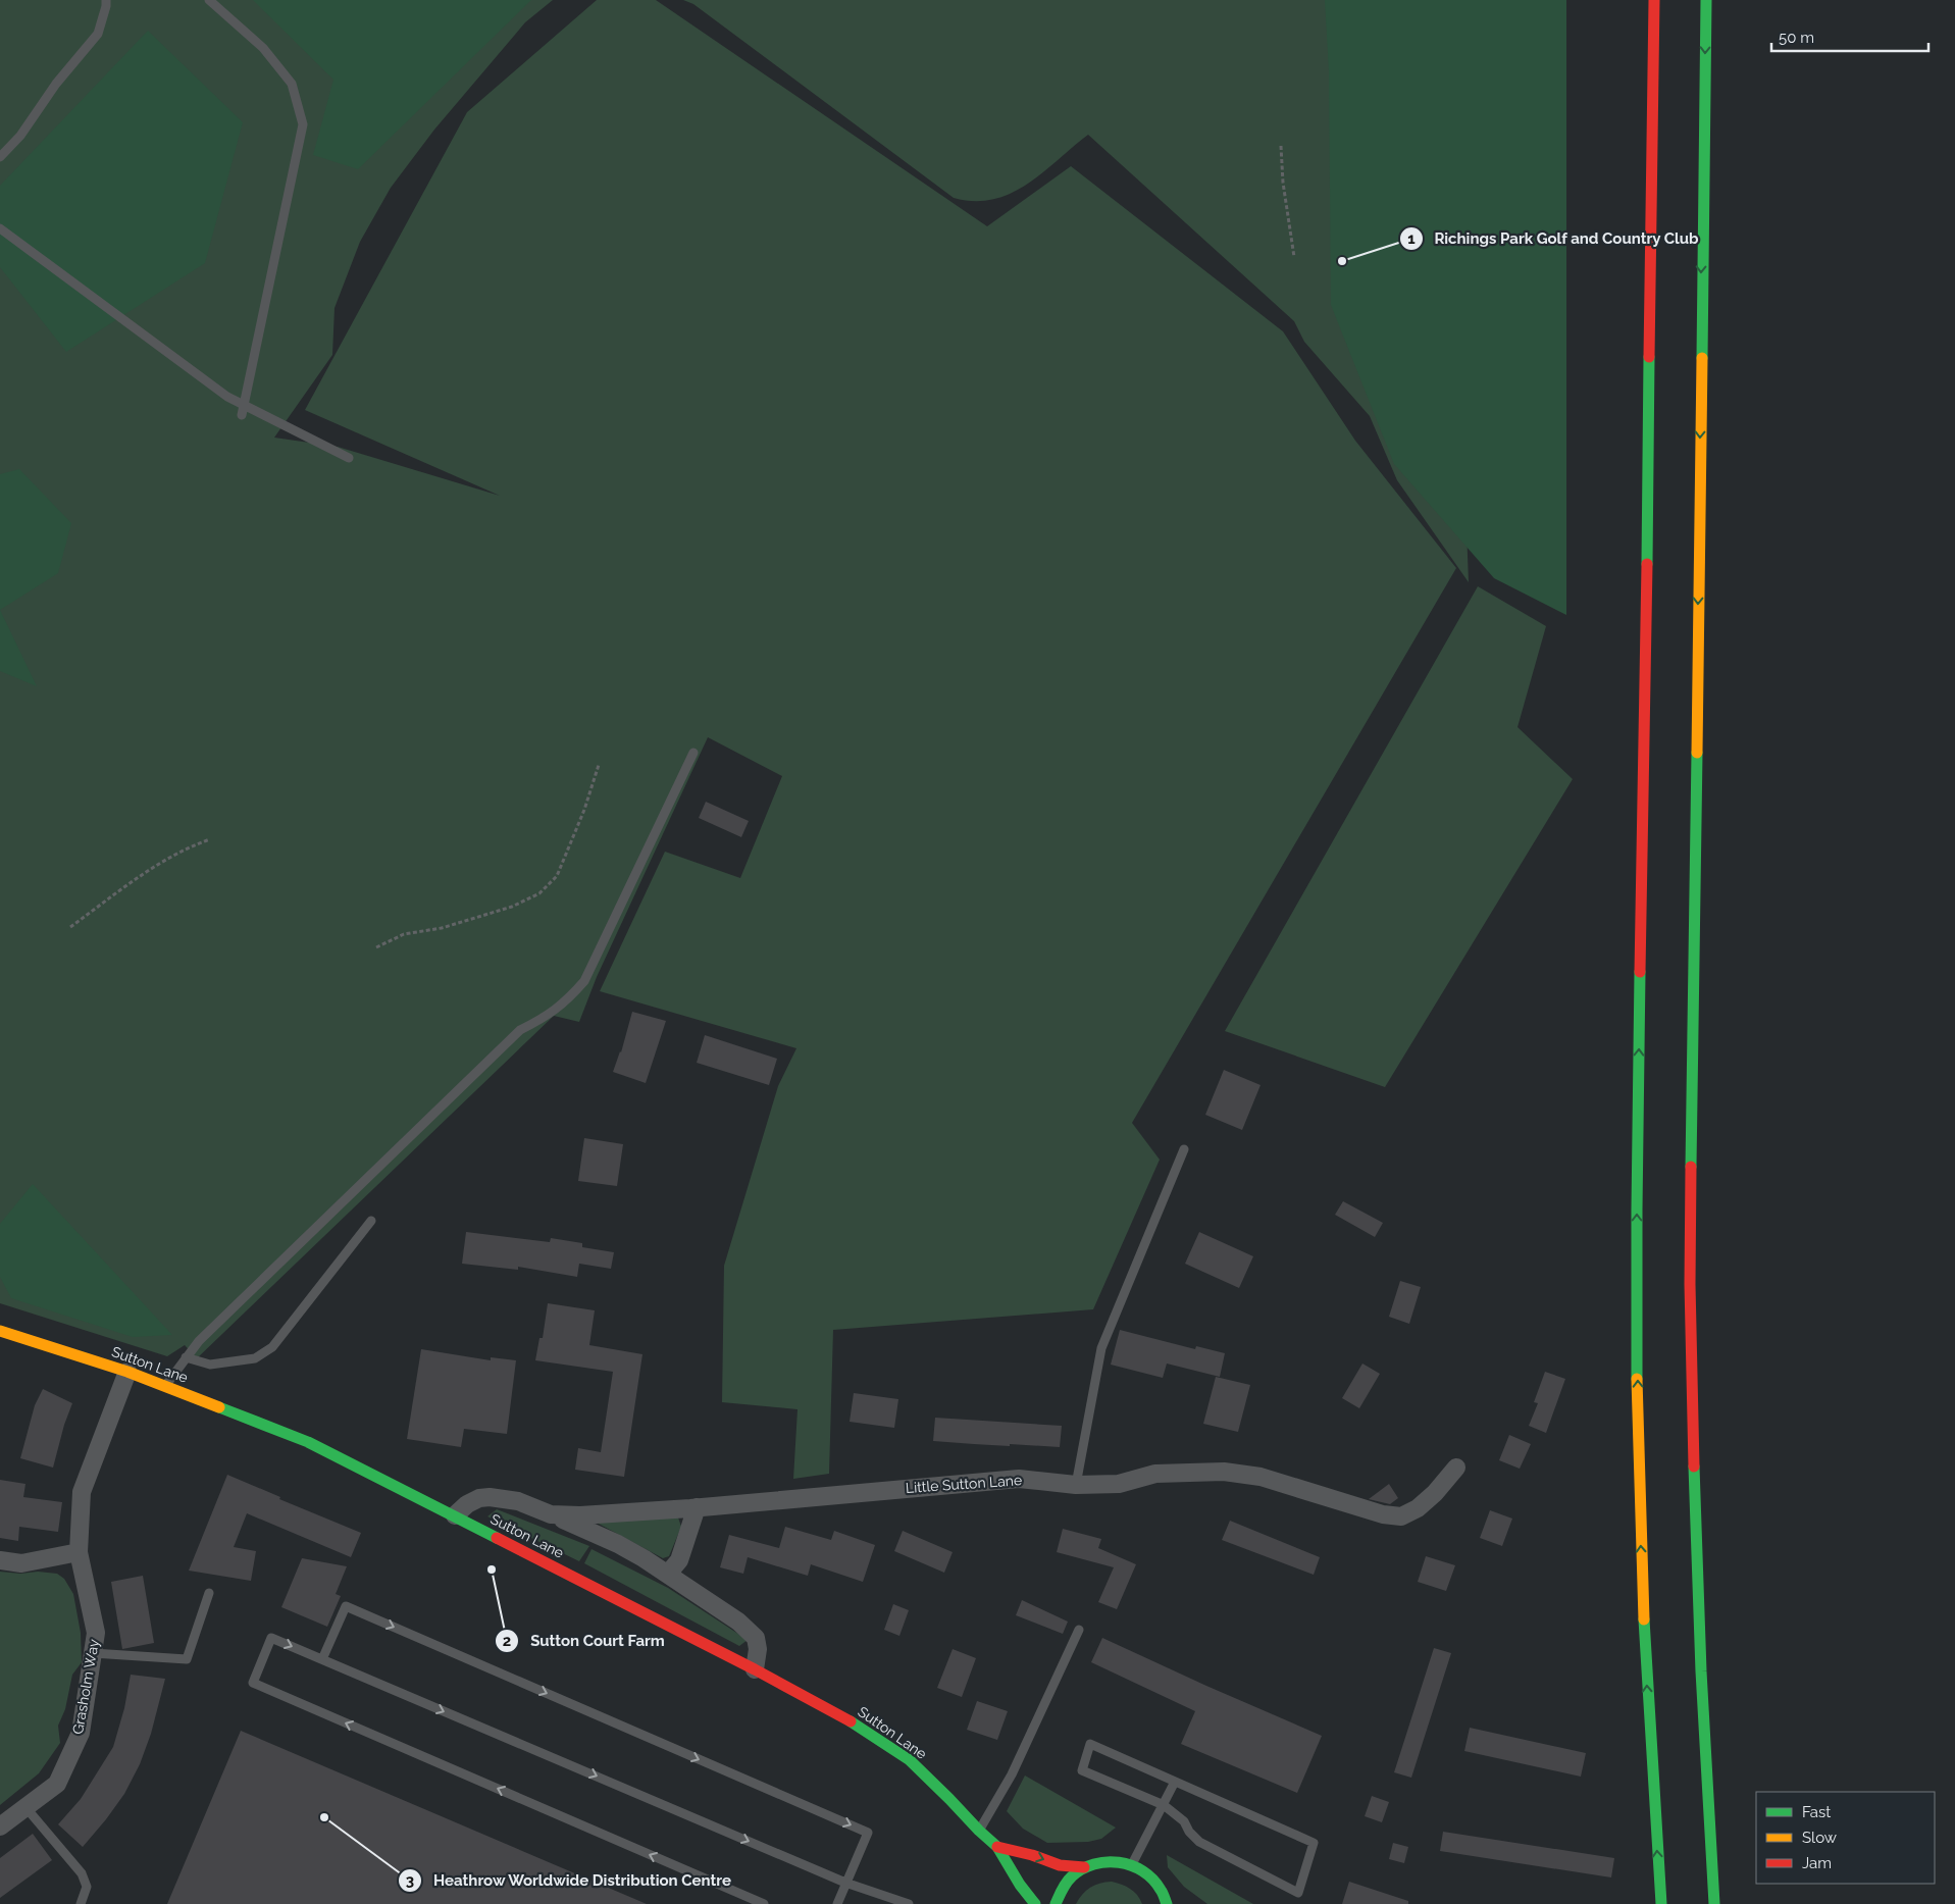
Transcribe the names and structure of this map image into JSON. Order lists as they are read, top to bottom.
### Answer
{
  "streets": {
    "main road": ["Sutton Lane"],
    "street": ["Little Sutton Lane", "Grasholm Way"]
  },
  "crossings": [
    ["Sutton Lane", "Little Sutton Lane"],
    ["Sutton Lane", "Grasholm Way"]
  ],
  "places": ["Richings Park Golf and Country Club", "Sutton Court Farm", "Heathrow Worldwide Distribution Centre"],
  "legend": ["Fast", "Slow", "Jam"],
  "scale_bar": "50 m"
}
